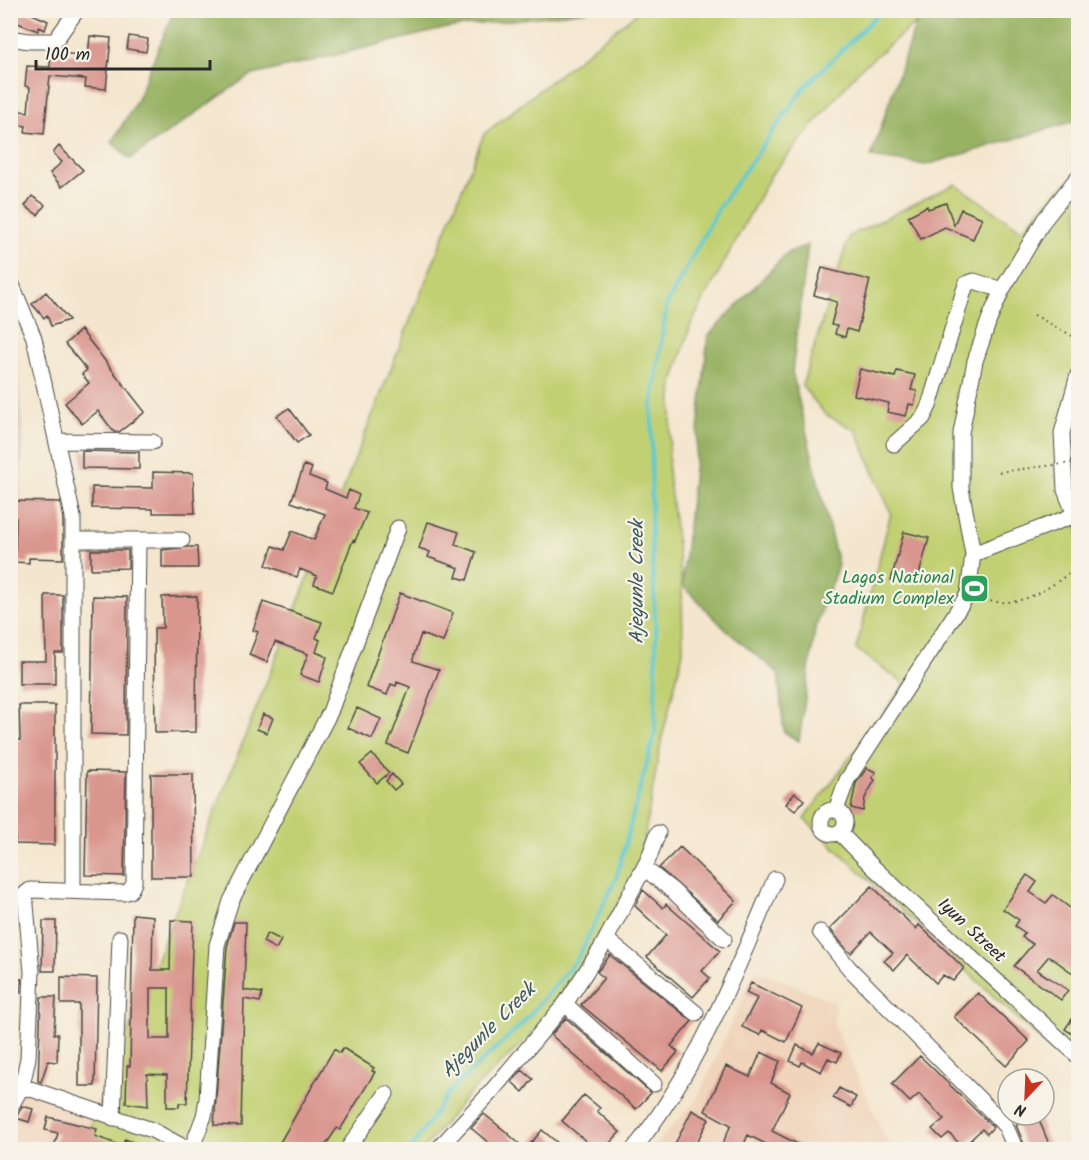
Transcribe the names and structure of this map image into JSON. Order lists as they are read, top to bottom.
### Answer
{
  "streets": {
    "street": ["Iyun Street"]
  },
  "water": ["Ajegunle Creek"],
  "places": {
    "sports": ["Lagos National Stadium Complex"]
  },
  "scale_bar": "100 m",
  "north": "bottom left"
}
